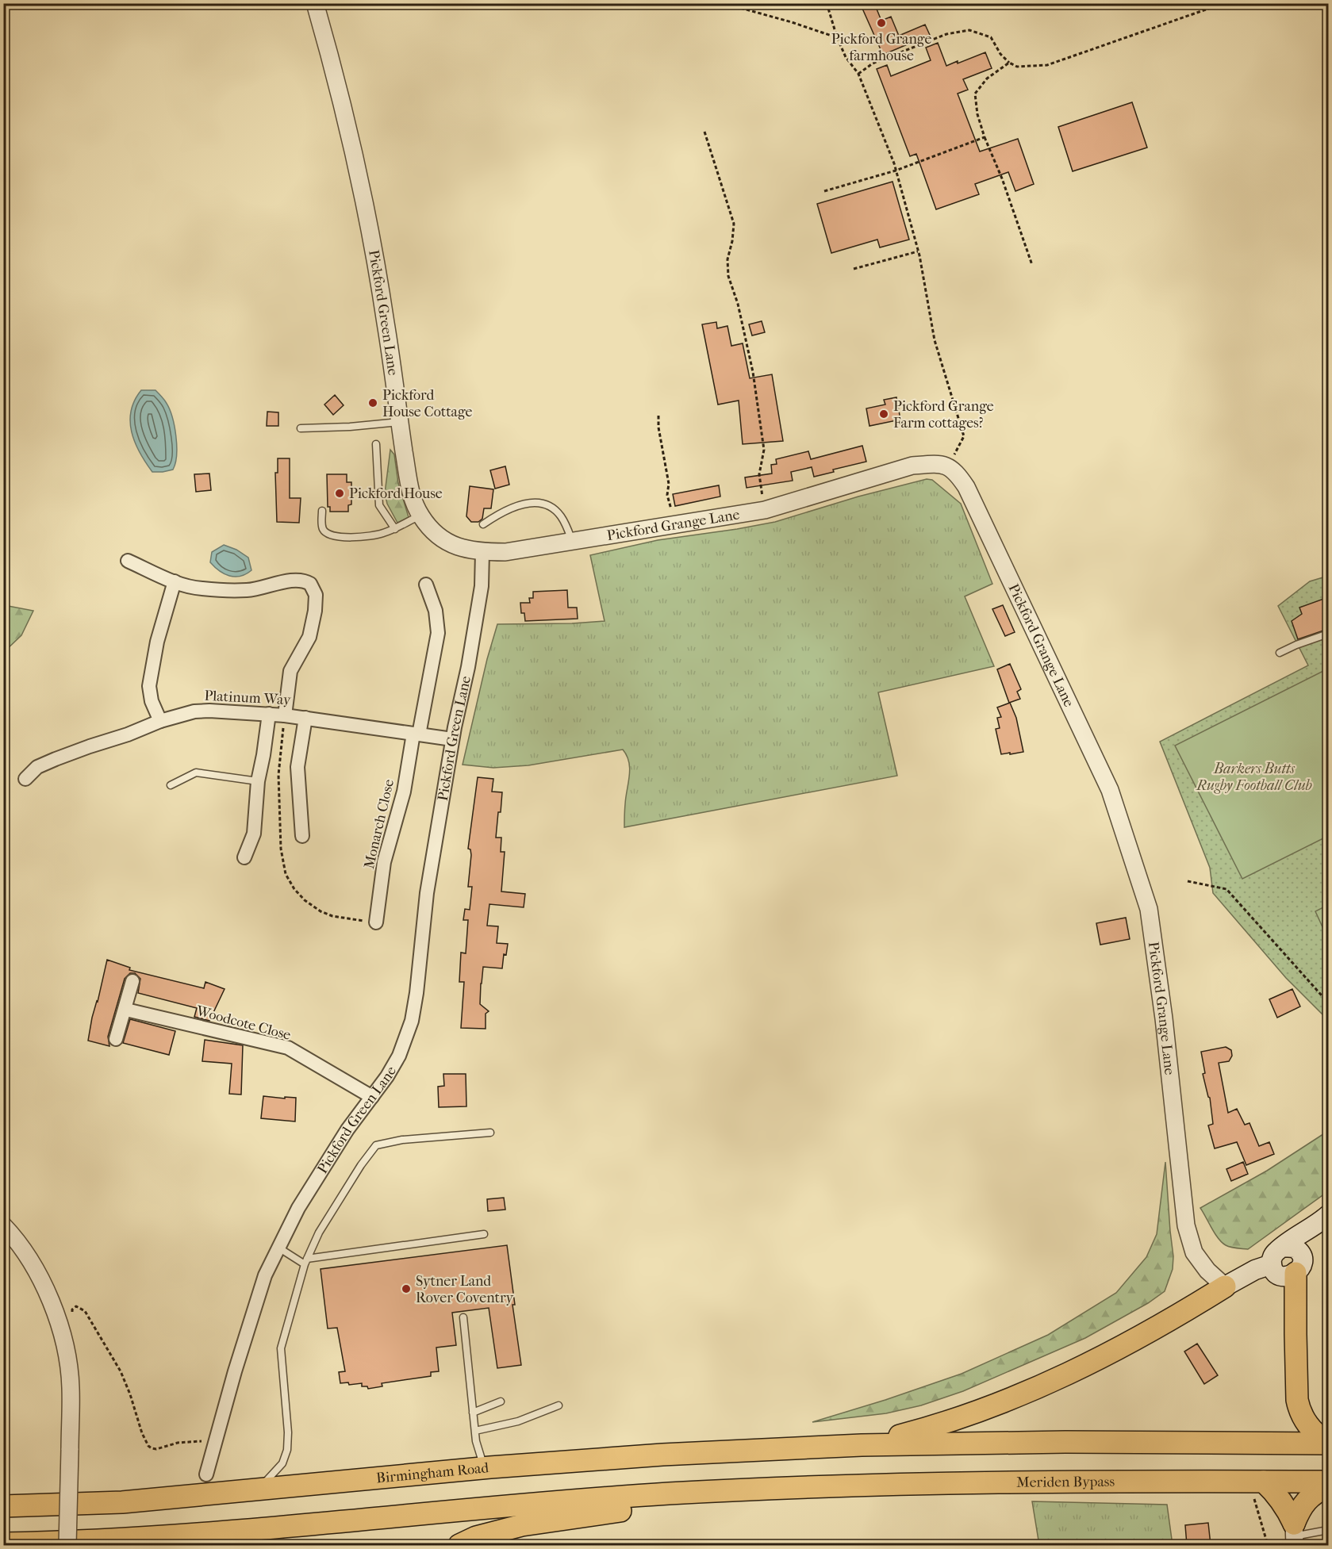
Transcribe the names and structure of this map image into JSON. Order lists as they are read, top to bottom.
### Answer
{
  "streets": {
    "highway": ["Birmingham Road", "Meriden Bypass"],
    "street": [
      "Pickford Green Lane",
      "Pickford Grange Lane",
      "Platinum Way",
      "Monarch Close",
      "Woodcote Close"
    ]
  },
  "crossings": [
    ["Pickford Green Lane", "Pickford Grange Lane"],
    ["Pickford Green Lane", "Platinum Way"],
    ["Pickford Green Lane", "Woodcote Close"],
    ["Platinum Way", "Monarch Close"]
  ],
  "parks": ["Barkers Butts Rugby Football Club"],
  "places": [
    "Pickford Grange farmhouse",
    "Pickford House Cottage",
    "Pickford Grange Farm cottages?",
    "Pickford House",
    "Sytner Land Rover Coventry"
  ]
}
